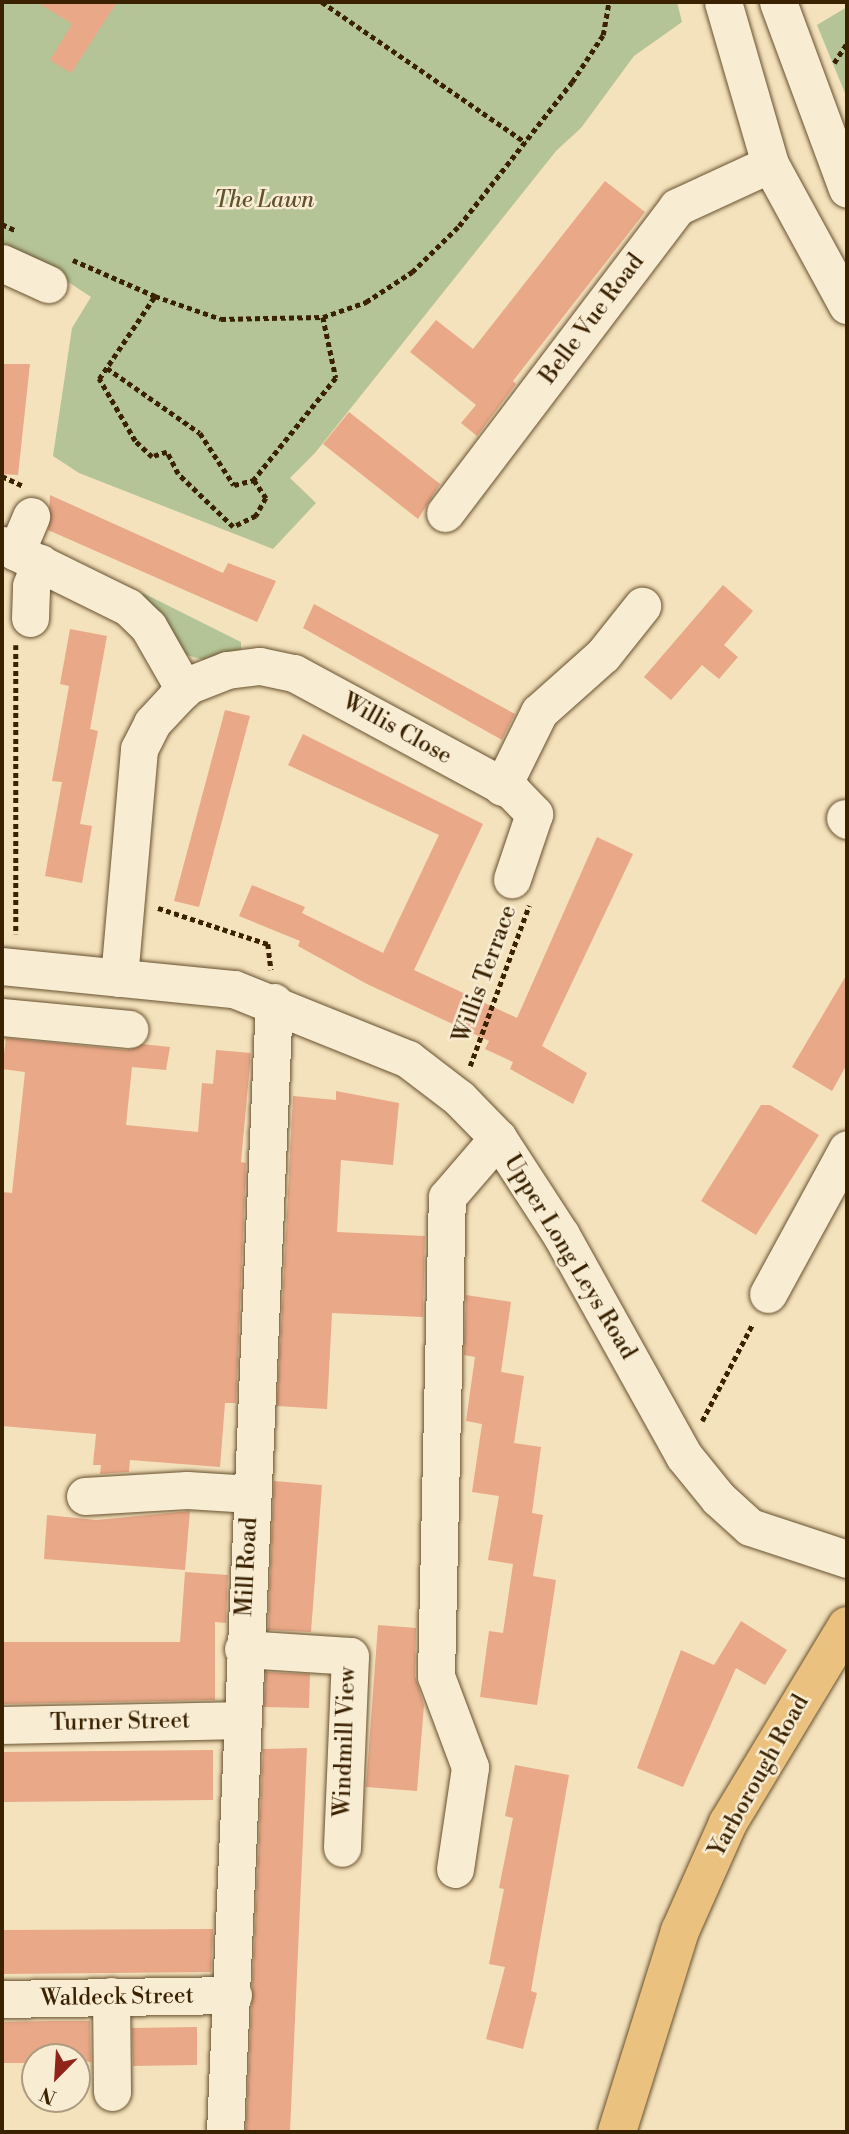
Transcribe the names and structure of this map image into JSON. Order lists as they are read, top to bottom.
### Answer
{
  "streets": {
    "main road": ["Yarborough Road"],
    "street": [
      "Belle Vue Road",
      "Willis Close",
      "Upper Long Leys Road",
      "Mill Road",
      "Turner Street",
      "Windmill View",
      "Waldeck Street"
    ],
    "path": ["Willis Terrace"]
  },
  "crossings": [
    ["Willis Close", "Willis Terrace"],
    ["Willis Close", "Upper Long Leys Road"],
    ["Willis Terrace", "Upper Long Leys Road"],
    ["Upper Long Leys Road", "Mill Road"],
    ["Mill Road", "Turner Street"],
    ["Mill Road", "Windmill View"],
    ["Mill Road", "Waldeck Street"]
  ],
  "parks": ["The Lawn"],
  "north": "bottom left"
}
